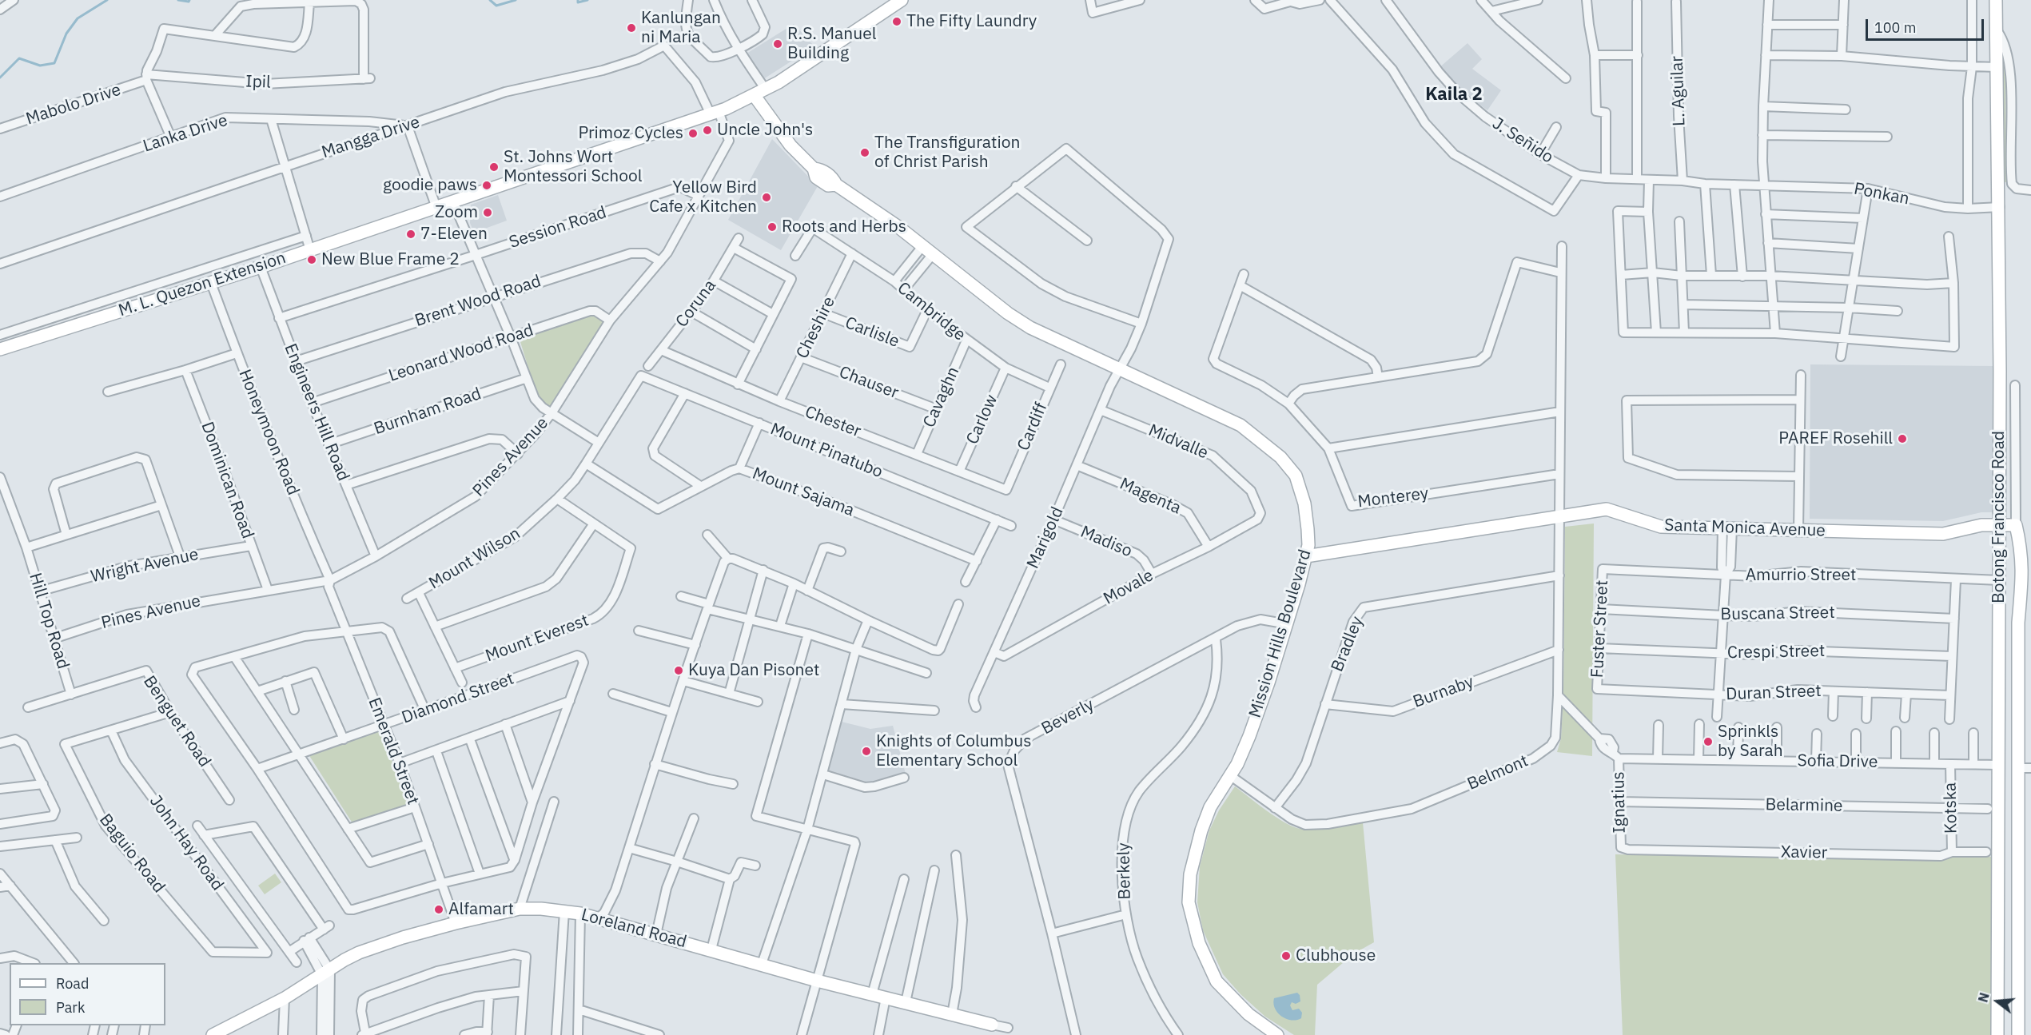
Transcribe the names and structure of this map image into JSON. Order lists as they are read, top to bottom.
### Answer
{
  "streets": {
    "street": [
      "Ipil",
      "L. Aguilar",
      "Mabolo Drive",
      "Lanka Drive",
      "Mangga Drive",
      "J. Señido",
      "Ponkan",
      "Session Road",
      "M. L. Quezon Extension",
      "Brent Wood Road",
      "Coruna",
      "Cambridge",
      "Cheshire",
      "Carlisle",
      "Leonard Wood Road",
      "Chauser",
      "Cavaghn",
      "Burnham Road",
      "Engineers Hill Road",
      "Carlow",
      "Chester",
      "Cardiff",
      "Honeymoon Road",
      "Midvalle",
      "Mount Pinatubo",
      "Pines Avenue",
      "Dominican Road",
      "Mount Sajama",
      "Magenta",
      "Monterey",
      "Botong Francisco Road",
      "Santa Monica Avenue",
      "Marigold",
      "Madiso",
      "Mount Wilson",
      "Wright Avenue",
      "Amurrio Street",
      "Movale",
      "Buscana Street",
      "Hill Top Road",
      "Fuster Street",
      "Mission Hills Boulevard",
      "Mount Everest",
      "Bradley",
      "Crespi Street",
      "Burnaby",
      "Duran Street",
      "Diamond Street",
      "Beverly",
      "Benguet Road",
      "Emerald Street",
      "Sofia Drive",
      "Belmont",
      "Ignatius",
      "Belarmine",
      "Kotska",
      "John Hay Road",
      "Xavier",
      "Baguio Road",
      "Berkely",
      "Loreland Road"
    ]
  },
  "crossings": [
    ["Ipil", "Mabolo Drive"],
    ["L. Aguilar", "J. Señido"],
    ["Lanka Drive", "Mangga Drive"],
    ["Mangga Drive", "M. L. Quezon Extension"],
    ["Mangga Drive", "Pines Avenue"],
    ["J. Señido", "Ponkan"],
    ["Ponkan", "Botong Francisco Road"],
    ["Session Road", "Engineers Hill Road"],
    ["Session Road", "Pines Avenue"],
    ["M. L. Quezon Extension", "Engineers Hill Road"],
    ["M. L. Quezon Extension", "Honeymoon Road"],
    ["M. L. Quezon Extension", "Pines Avenue"],
    ["M. L. Quezon Extension", "Mission Hills Boulevard"],
    ["Brent Wood Road", "Engineers Hill Road"],
    ["Brent Wood Road", "Pines Avenue"],
    ["Coruna", "Chester"],
    ["Cambridge", "Cheshire"],
    ["Cambridge", "Carlisle"],
    ["Cambridge", "Cavaghn"],
    ["Cambridge", "Carlow"],
    ["Cambridge", "Cardiff"],
    ["Cheshire", "Carlisle"],
    ["Cheshire", "Chauser"],
    ["Cheshire", "Chester"],
    ["Leonard Wood Road", "Engineers Hill Road"],
    ["Leonard Wood Road", "Pines Avenue"],
    ["Chauser", "Cavaghn"],
    ["Cavaghn", "Chester"],
    ["Burnham Road", "Engineers Hill Road"],
    ["Engineers Hill Road", "Pines Avenue"],
    ["Carlow", "Chester"],
    ["Chester", "Cardiff"],
    ["Honeymoon Road", "Pines Avenue"],
    ["Honeymoon Road", "Emerald Street"],
    ["Midvalle", "Marigold"],
    ["Midvalle", "Movale"],
    ["Mount Pinatubo", "Mount Wilson"],
    ["Pines Avenue", "Dominican Road"],
    ["Pines Avenue", "Hill Top Road"],
    ["Pines Avenue", "Emerald Street"],
    ["Dominican Road", "Wright Avenue"],
    ["Mount Sajama", "Mount Wilson"],
    ["Magenta", "Marigold"],
    ["Magenta", "Movale"],
    ["Monterey", "Belmont"],
    ["Botong Francisco Road", "Santa Monica Avenue"],
    ["Botong Francisco Road", "Amurrio Street"],
    ["Botong Francisco Road", "Sofia Drive"],
    ["Santa Monica Avenue", "Mission Hills Boulevard"],
    ["Santa Monica Avenue", "Belmont"],
    ["Marigold", "Madiso"],
    ["Marigold", "Movale"],
    ["Marigold", "Mission Hills Boulevard"],
    ["Madiso", "Movale"],
    ["Mount Wilson", "Mount Everest"],
    ["Wright Avenue", "Hill Top Road"],
    ["Amurrio Street", "Fuster Street"],
    ["Buscana Street", "Fuster Street"],
    ["Hill Top Road", "Benguet Road"],
    ["Fuster Street", "Crespi Street"],
    ["Fuster Street", "Duran Street"],
    ["Mission Hills Boulevard", "Beverly"],
    ["Mission Hills Boulevard", "Belmont"],
    ["Bradley", "Burnaby"],
    ["Bradley", "Belmont"],
    ["Burnaby", "Belmont"],
    ["Diamond Street", "Emerald Street"],
    ["Beverly", "Berkely"],
    ["Benguet Road", "Baguio Road"],
    ["Emerald Street", "Loreland Road"],
    ["Sofia Drive", "Ignatius"],
    ["Sofia Drive", "Kotska"],
    ["Ignatius", "Belarmine"],
    ["Ignatius", "Xavier"],
    ["Belarmine", "Kotska"],
    ["Kotska", "Xavier"],
    ["John Hay Road", "Baguio Road"]
  ],
  "districts": ["Kaila 2"],
  "places": [
    "The Fifty Laundry",
    "Kanlungan ni Maria",
    "R.S. Manuel Building",
    "Uncle John's",
    "Primoz Cycles",
    "The Transfiguration of Christ Parish",
    "St. Johns Wort Montessori School",
    "goodie paws",
    "Yellow Bird Cafe x Kitchen",
    "Zoom",
    "Roots and Herbs",
    "7-Eleven",
    "New Blue Frame 2",
    "PAREF Rosehill",
    "Kuya Dan Pisonet",
    "Sprinkls by Sarah",
    "Knights of Columbus Elementary School",
    "Alfamart",
    "Clubhouse"
  ],
  "legend": ["Road", "Park"],
  "scale_bar": "100 m",
  "north": "left"
}
